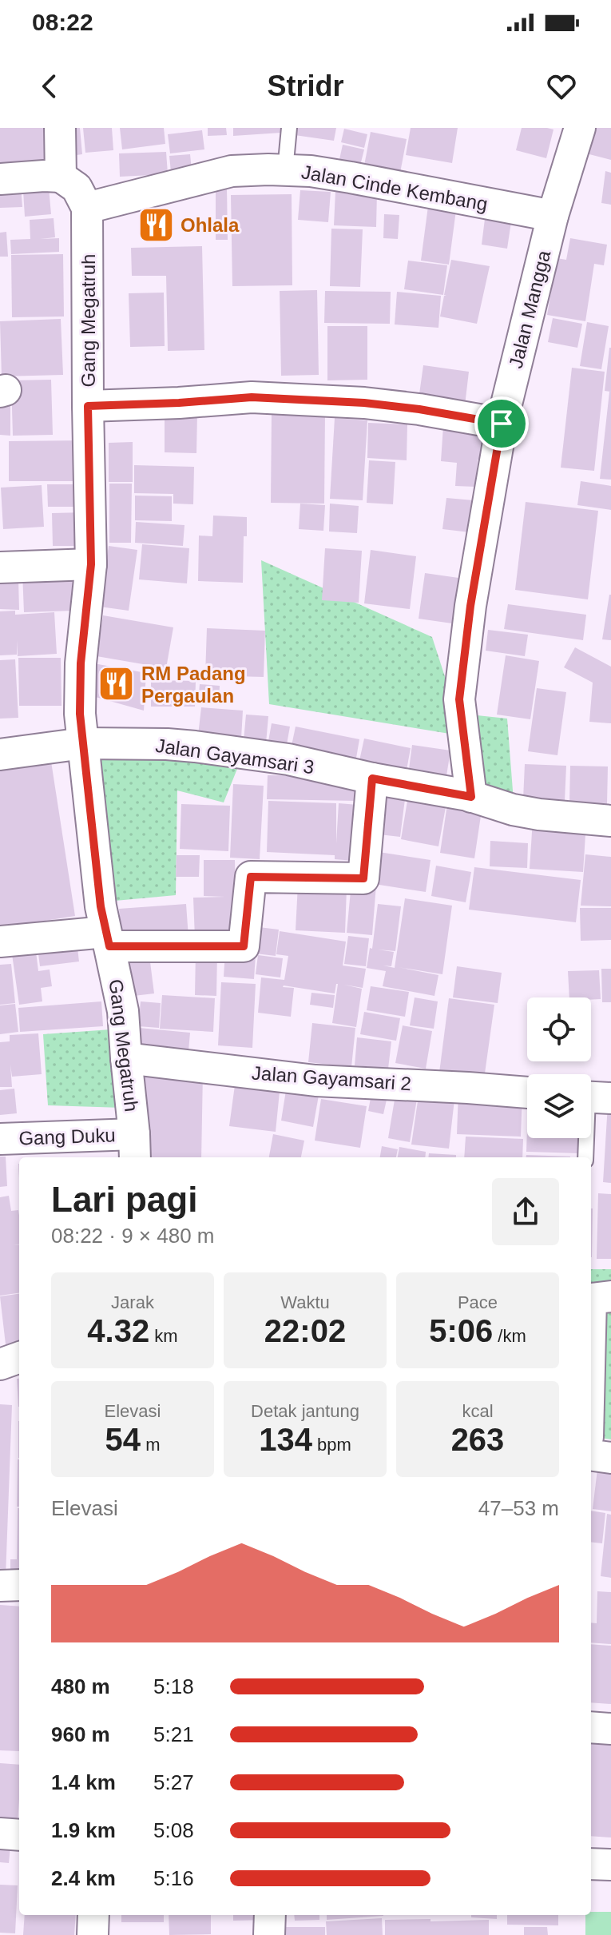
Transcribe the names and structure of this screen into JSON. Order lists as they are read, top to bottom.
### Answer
{
  "streets": {
    "street": [
      "Jalan Cinde Kembang",
      "Jalan Mangga",
      "Gang Megatruh",
      "Jalan Gayamsari 3",
      "Jalan Gayamsari 2",
      "Gang Duku"
    ]
  },
  "crossings": [
    ["Jalan Cinde Kembang", "Jalan Mangga"],
    ["Jalan Cinde Kembang", "Gang Megatruh"],
    ["Jalan Mangga", "Jalan Gayamsari 3"],
    ["Gang Megatruh", "Jalan Gayamsari 3"],
    ["Gang Megatruh", "Jalan Gayamsari 2"],
    ["Gang Megatruh", "Gang Duku"]
  ],
  "places": {
    "restaurant": ["Ohlala", "RM Padang Pergaulan"]
  },
  "page": {
    "status": "08:22",
    "header": "Stridr",
    "heading": ["Lari pagi", "08:22 · 9 × 480 m"],
    "stats": [
      ["Jarak", "4.32 km"],
      ["Waktu", "22:02"],
      ["Pace", "5:06 /km"],
      ["Elevasi", "54 m"],
      ["Detak jantung", "134 bpm"],
      ["kcal", "263"]
    ],
    "chart": ["Elevasi", "47–53 m"],
    "list": [
      {
        "name": "480 m",
        "note": "5:18"
      },
      {
        "name": "960 m",
        "note": "5:21"
      },
      {
        "name": "1.4 km",
        "note": "5:27"
      },
      {
        "name": "1.9 km",
        "note": "5:08"
      },
      {
        "name": "2.4 km",
        "note": "5:16"
      }
    ]
  }
}
